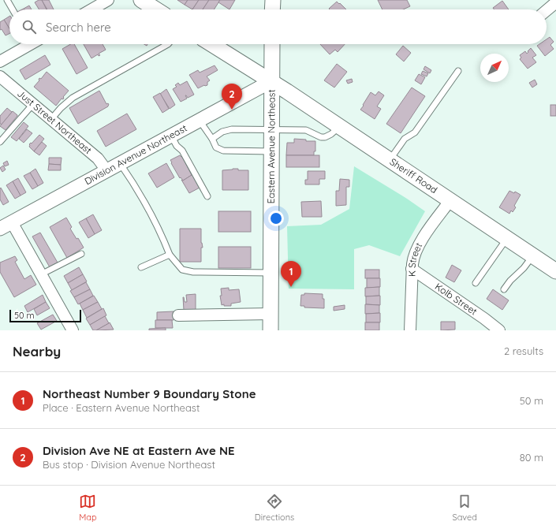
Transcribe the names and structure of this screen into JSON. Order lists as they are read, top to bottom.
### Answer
{
  "streets": {
    "main road": ["Eastern Avenue Northeast", "Sheriff Road"],
    "street": [
      "Just Street Northeast",
      "Division Avenue Northeast",
      "K Street",
      "Kolb Street"
    ]
  },
  "crossings": [
    ["Just Street Northeast", "Division Avenue Northeast"],
    ["Eastern Avenue Northeast", "Division Avenue Northeast"],
    ["Eastern Avenue Northeast", "Sheriff Road"],
    ["Division Avenue Northeast", "Sheriff Road"],
    ["Sheriff Road", "K Street"],
    ["K Street", "Kolb Street"]
  ],
  "scale_bar": "50 m",
  "north": "top right",
  "page": {
    "search": "Search here",
    "pins": ["2", "1"],
    "scale": "50 m",
    "heading": ["Nearby", "2 results"],
    "list": [
      {
        "mark": "1",
        "name": "Northeast Number 9 Boundary Stone",
        "note": "Place · Eastern Avenue Northeast",
        "value": "50 m"
      },
      {
        "mark": "2",
        "name": "Division Ave NE at Eastern Ave NE",
        "note": "Bus stop · Division Avenue Northeast",
        "value": "80 m"
      }
    ],
    "nav": ["Map", "Directions", "Saved"]
  }
}
